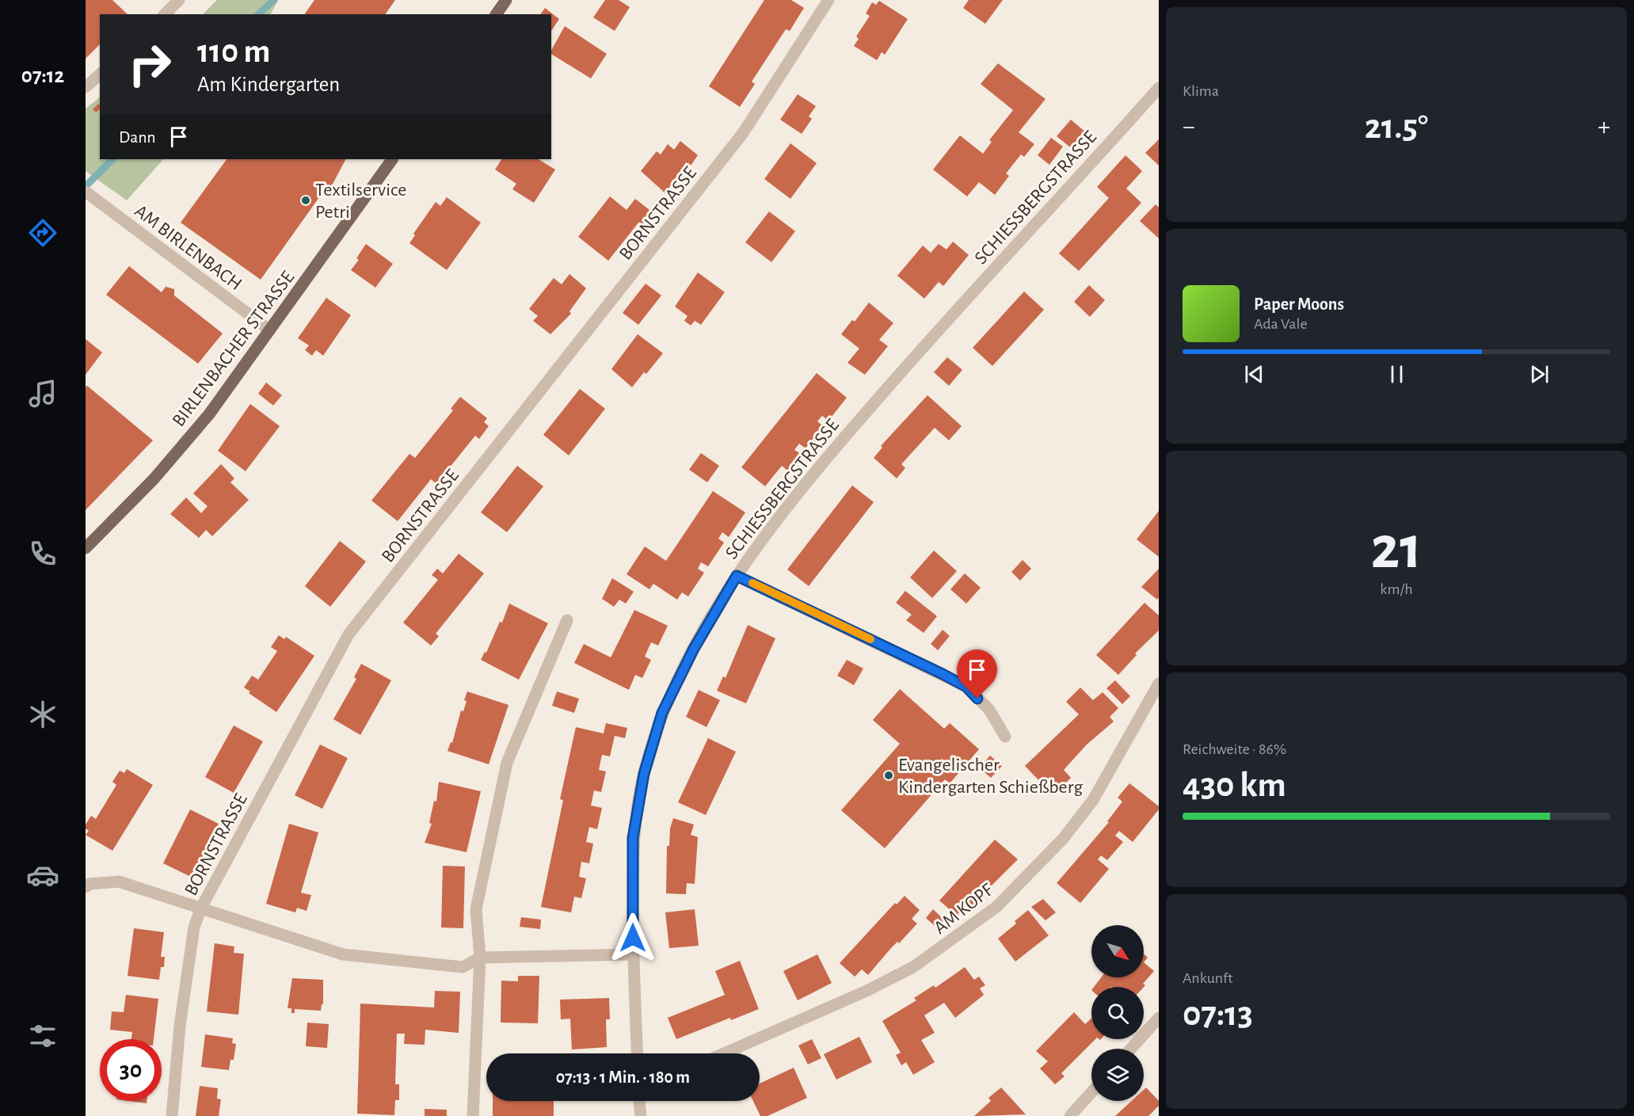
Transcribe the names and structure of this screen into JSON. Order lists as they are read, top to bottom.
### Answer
{
  "streets": {
    "main road": ["BIRLENBACHER STRASSE"],
    "street": [
      "SCHIESSBERGSTRASSE",
      "BORNSTRASSE",
      "AM BIRLENBACH",
      "AM KOPF"
    ]
  },
  "crossings": [
    ["AM BIRLENBACH", "BIRLENBACHER STRASSE"]
  ],
  "places": ["Textilservice Petri", "Evangelischer Kindergarten Schießberg"],
  "north": "bottom right",
  "page": {
    "tabs": "07:12",
    "tile": [
      "Klima",
      ["21", "km/h"],
      ["Reichweite · 86%", "430 km"],
      ["Ankunft", "07:13"]
    ],
    "turn": ["110 m", "Am Kindergarten"],
    "heat": ["−", "21.5°", "+"],
    "then": "Dann",
    "song": ["Paper Moons", "Ada Vale"],
    "limit": "30",
    "trip": "07:13 · 1 Min. · 180 m"
  }
}
